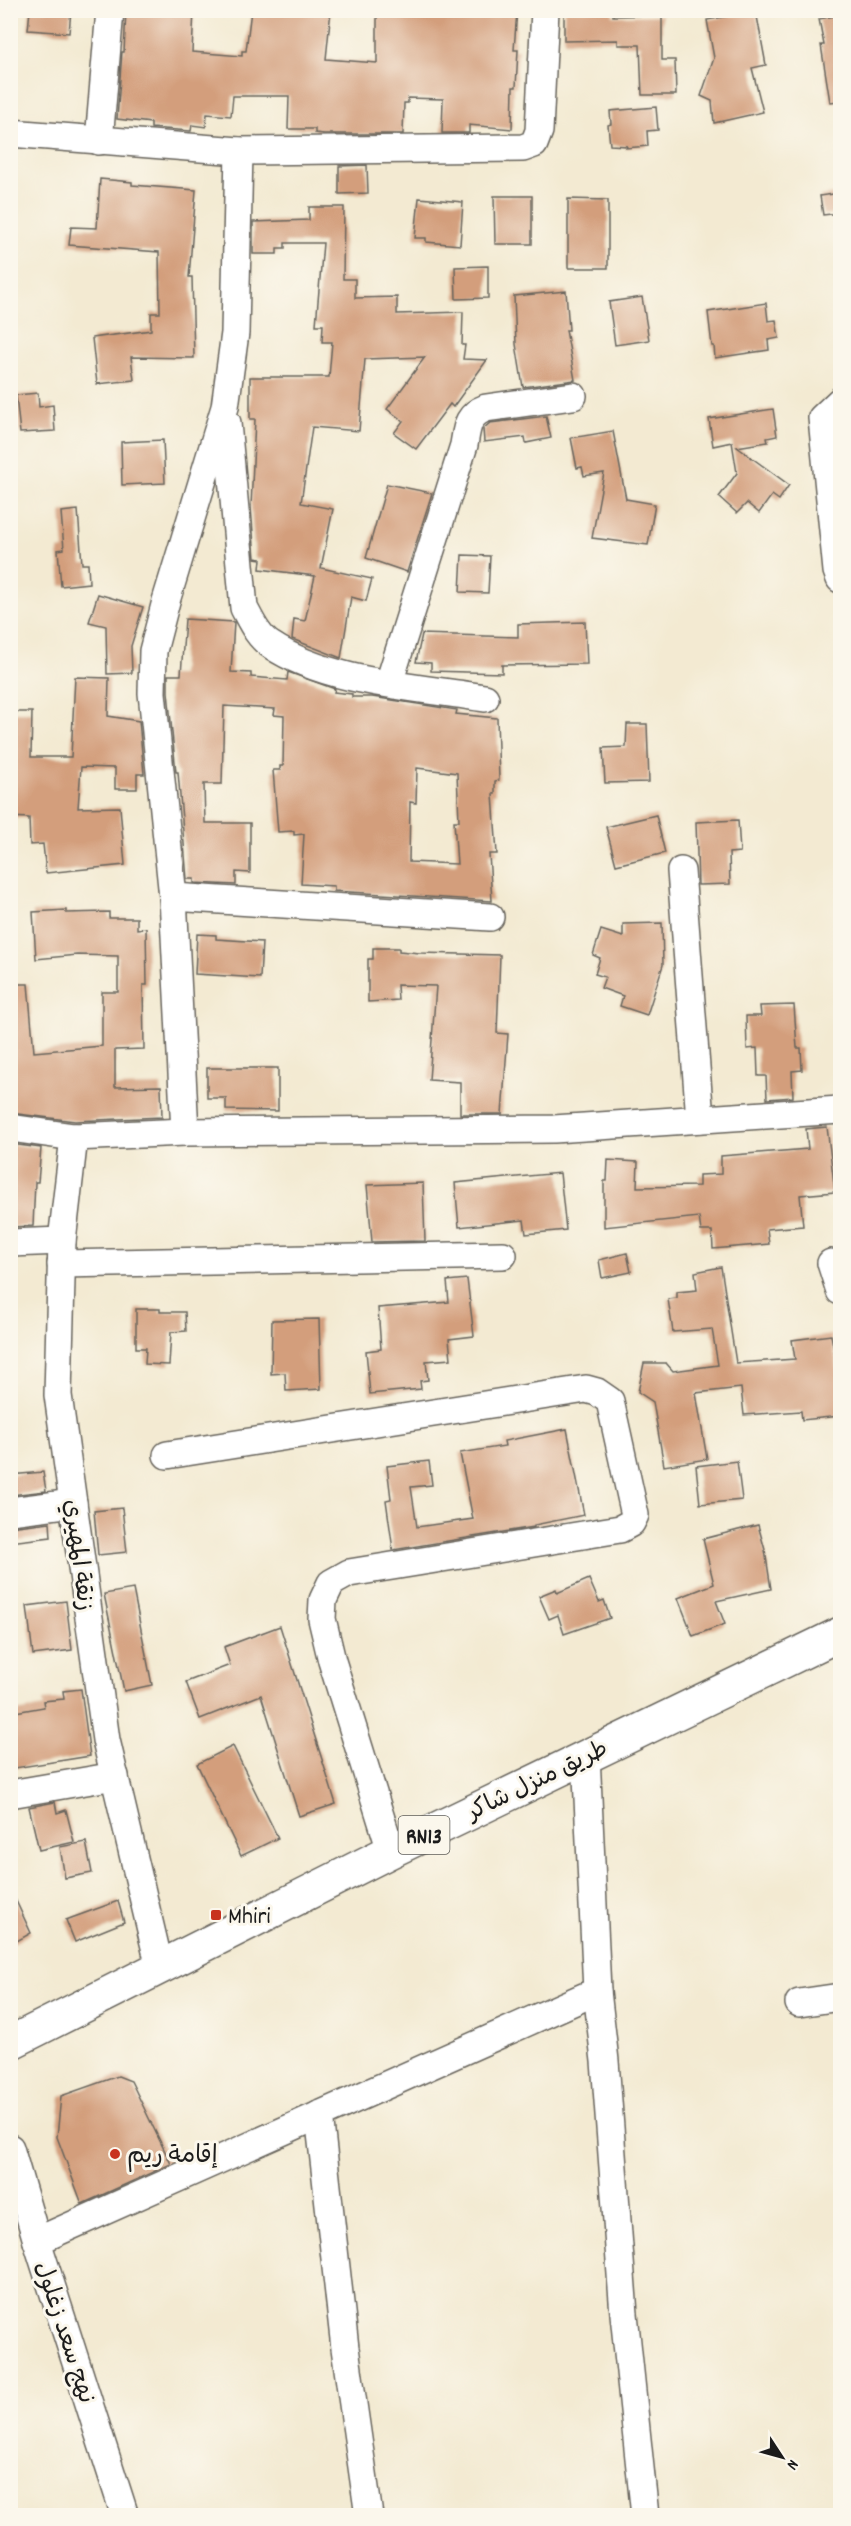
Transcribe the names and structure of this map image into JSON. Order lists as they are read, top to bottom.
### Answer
{
  "streets": {
    "main road": ["طريق منزل شاكر", "RN13"],
    "street": ["زنقة المهيري", "نهج سعد زغلول"]
  },
  "crossings": [
    ["زنقة المهيري", "طريق منزل شاكر"]
  ],
  "places": {
    "transit": ["Mhiri"],
    "other": ["إقامة ريم"]
  },
  "north": "bottom right"
}
